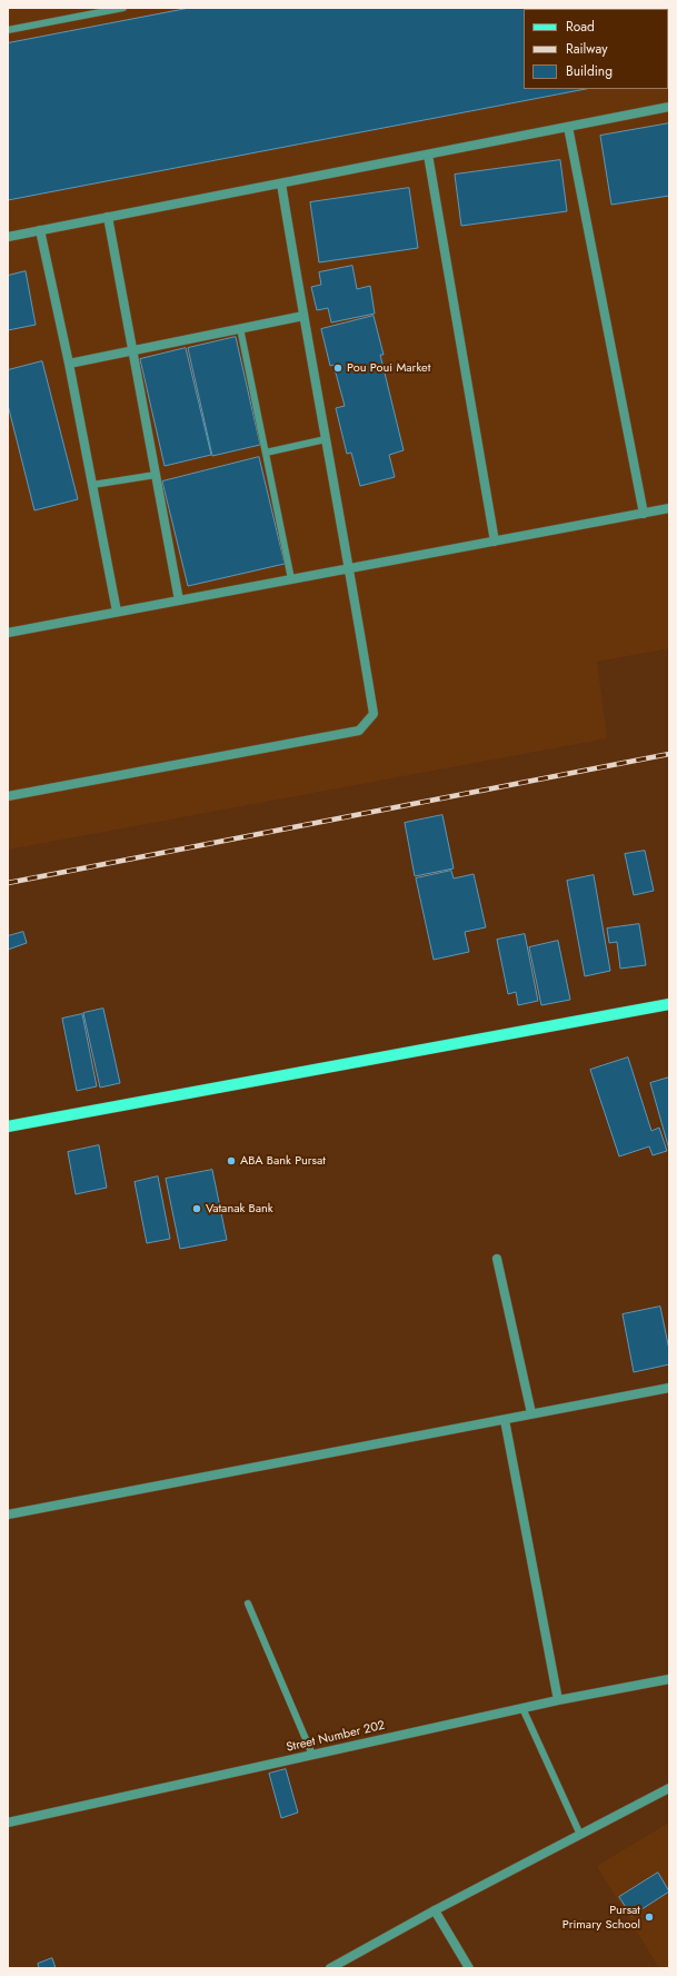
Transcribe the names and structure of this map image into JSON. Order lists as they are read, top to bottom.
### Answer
{
  "streets": {
    "street": ["Street Number 202"]
  },
  "places": [
    "Pou Poui Market",
    "ABA Bank Pursat",
    "Vatanak Bank",
    "Pursat Primary School"
  ],
  "legend": ["Road", "Railway", "Building"]
}
